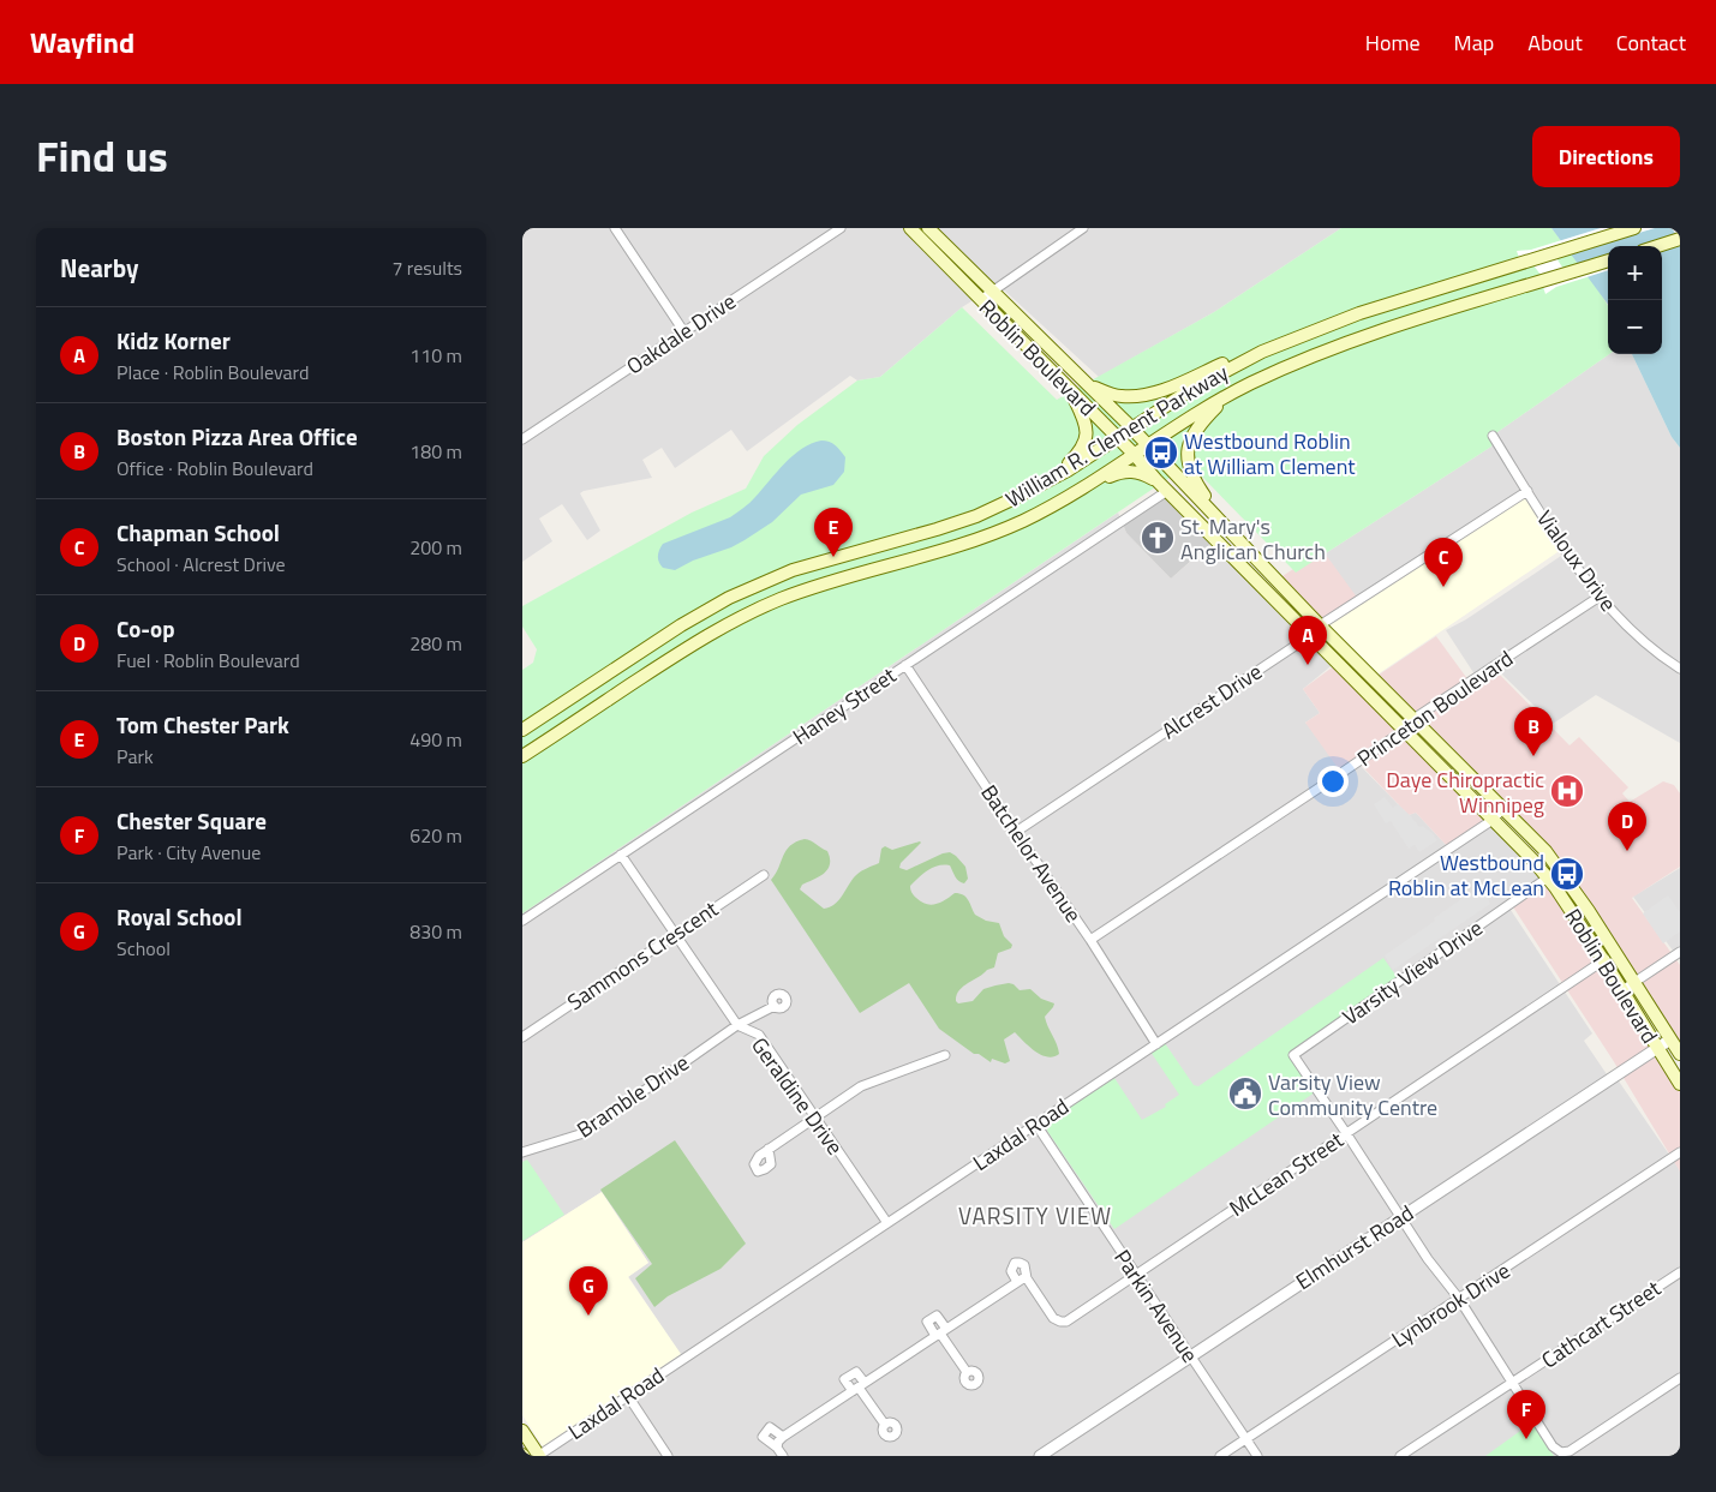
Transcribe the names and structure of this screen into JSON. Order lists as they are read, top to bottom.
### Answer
{
  "streets": {
    "main road": ["Roblin Boulevard", "William R. Clement Parkway"],
    "street": [
      "Oakdale Drive",
      "Vialoux Drive",
      "Alcrest Drive",
      "Haney Street",
      "Princeton Boulevard",
      "Batchelor Avenue",
      "Sammons Crescent",
      "Varsity View Drive",
      "Bramble Drive",
      "Geraldine Drive",
      "Laxdal Road",
      "McLean Street",
      "Elmhurst Road",
      "Lynbrook Drive",
      "Parkin Avenue",
      "Cathcart Street"
    ]
  },
  "crossings": [
    ["Roblin Boulevard", "William R. Clement Parkway"],
    ["Roblin Boulevard", "Alcrest Drive"],
    ["Roblin Boulevard", "Haney Street"],
    ["Roblin Boulevard", "Princeton Boulevard"],
    ["Roblin Boulevard", "Varsity View Drive"],
    ["Roblin Boulevard", "Laxdal Road"],
    ["Roblin Boulevard", "McLean Street"],
    ["Roblin Boulevard", "Elmhurst Road"],
    ["Vialoux Drive", "Alcrest Drive"],
    ["Vialoux Drive", "Princeton Boulevard"],
    ["Alcrest Drive", "Batchelor Avenue"],
    ["Haney Street", "Batchelor Avenue"],
    ["Haney Street", "Geraldine Drive"],
    ["Princeton Boulevard", "Batchelor Avenue"],
    ["Batchelor Avenue", "Laxdal Road"],
    ["Sammons Crescent", "Geraldine Drive"],
    ["Varsity View Drive", "McLean Street"],
    ["Bramble Drive", "Geraldine Drive"],
    ["Geraldine Drive", "Laxdal Road"],
    ["Laxdal Road", "Parkin Avenue"],
    ["McLean Street", "Parkin Avenue"],
    ["Elmhurst Road", "Parkin Avenue"],
    ["Lynbrook Drive", "Parkin Avenue"]
  ],
  "districts": ["VARSITY VIEW"],
  "places": {
    "bus stop": ["Westbound Roblin at William Clement", "Westbound Roblin at McLean"],
    "church": ["St. Mary's Anglican Church"],
    "hospital": ["Daye Chiropractic Winnipeg"],
    "public building": ["Varsity View Community Centre"]
  },
  "page": {
    "header": "Wayfind",
    "nav": [
      "Home",
      "Map",
      "About",
      "Contact"
    ],
    "title": "Find us",
    "buttons": "Directions",
    "heading": ["Nearby", "7 results"],
    "map_buttons": ["+", "−"],
    "list": [
      {
        "mark": "A",
        "name": "Kidz Korner",
        "note": "Place · Roblin Boulevard",
        "value": "110 m"
      },
      {
        "mark": "B",
        "name": "Boston Pizza Area Office",
        "note": "Office · Roblin Boulevard",
        "value": "180 m"
      },
      {
        "mark": "C",
        "name": "Chapman School",
        "note": "School · Alcrest Drive",
        "value": "200 m"
      },
      {
        "mark": "D",
        "name": "Co-op",
        "note": "Fuel · Roblin Boulevard",
        "value": "280 m"
      },
      {
        "mark": "E",
        "name": "Tom Chester Park",
        "note": "Park",
        "value": "490 m"
      },
      {
        "mark": "F",
        "name": "Chester Square",
        "note": "Park · City Avenue",
        "value": "620 m"
      },
      {
        "mark": "G",
        "name": "Royal School",
        "note": "School",
        "value": "830 m"
      }
    ],
    "pins": [
      "E",
      "C",
      "A",
      "B",
      "D",
      "G",
      "F"
    ]
  }
}
